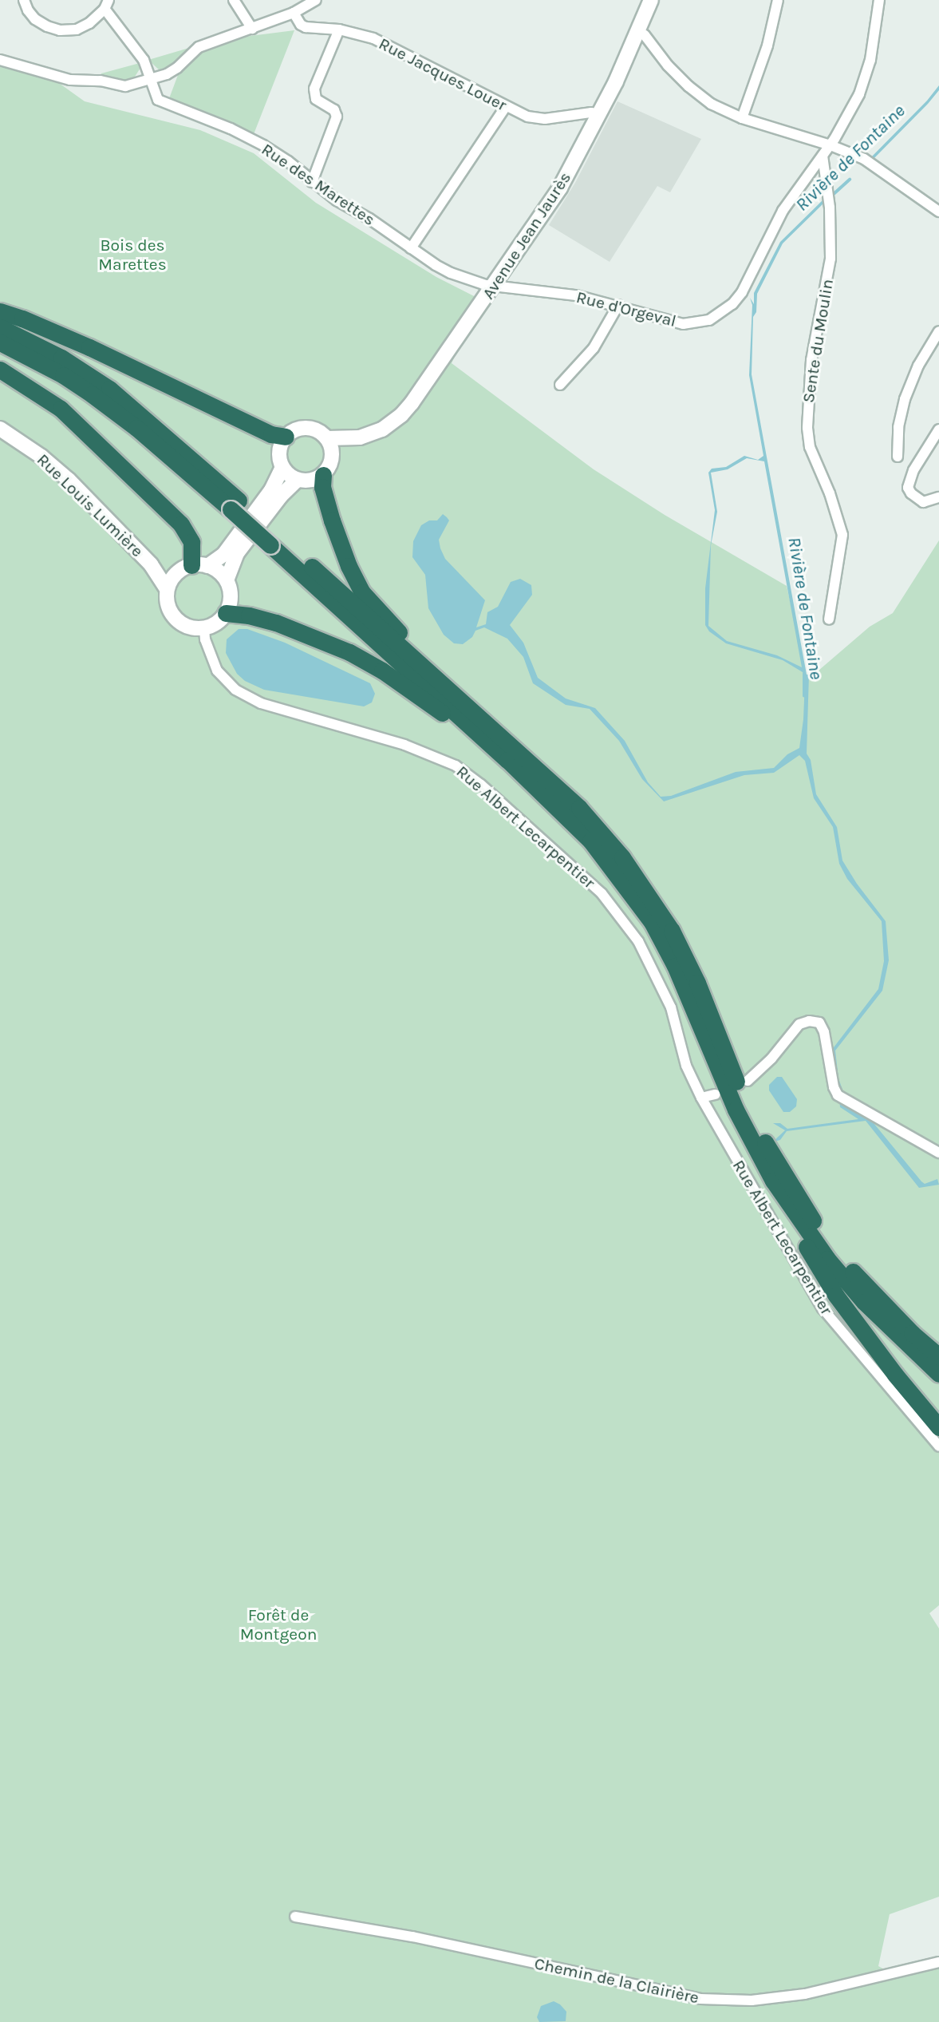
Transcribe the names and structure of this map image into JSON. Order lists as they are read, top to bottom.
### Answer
{
  "streets": {
    "main road": ["Avenue Jean Jaurès", "Rue Louis Lumière"],
    "street": [
      "Rue Jacques Louer",
      "Rue des Marettes",
      "Rue d'Orgeval",
      "Sente du Moulin",
      "Rue Albert Lecarpentier",
      "Chemin de la Clairière"
    ]
  },
  "crossings": [
    ["Rue Jacques Louer", "Avenue Jean Jaurès"],
    ["Rue des Marettes", "Avenue Jean Jaurès"],
    ["Rue des Marettes", "Rue d'Orgeval"],
    ["Avenue Jean Jaurès", "Rue d'Orgeval"],
    ["Rue d'Orgeval", "Sente du Moulin"],
    ["Rue Louis Lumière", "Rue Albert Lecarpentier"]
  ],
  "water": ["Rivière de Fontaine"],
  "parks": ["Bois des Marettes", "Forêt de Montgeon"]
}
